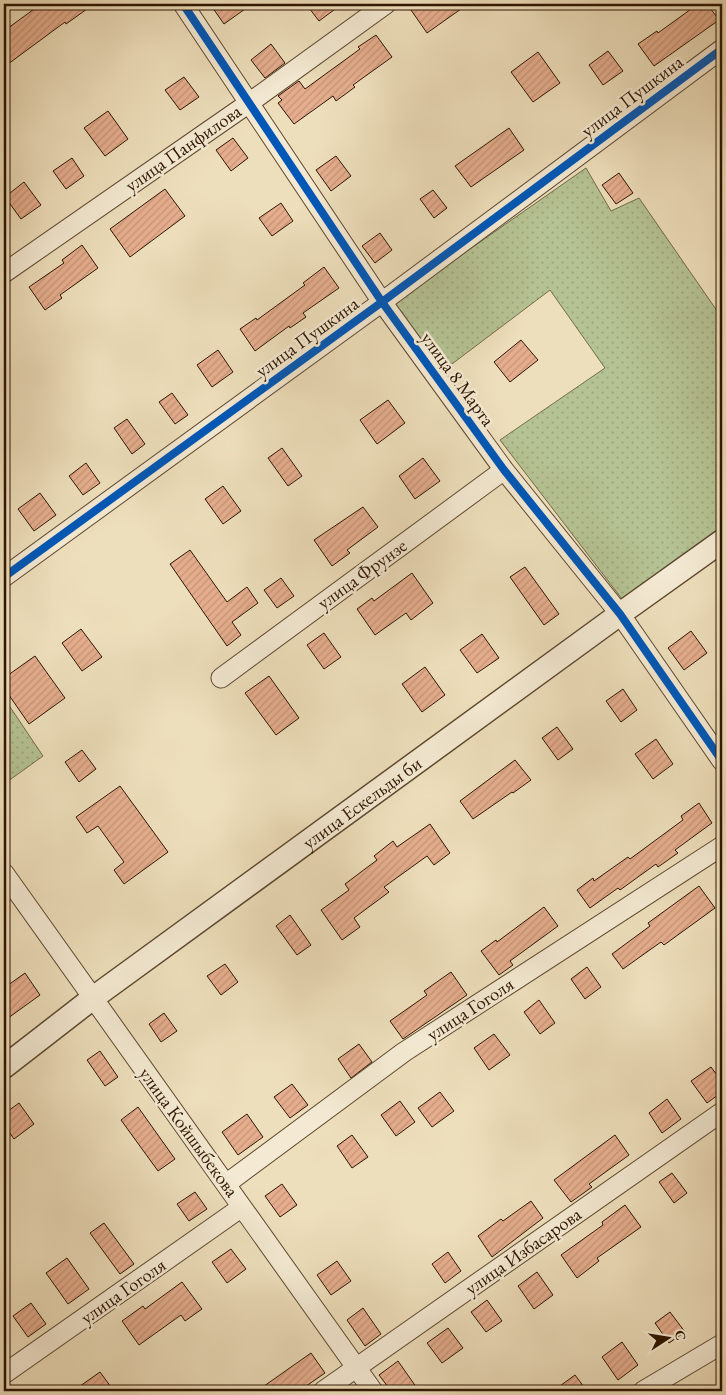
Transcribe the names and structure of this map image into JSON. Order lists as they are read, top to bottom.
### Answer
{
  "streets": {
    "street": [
      "улица Пушкина",
      "улица Панфилова",
      "улица 8 Марта",
      "улица Фрунзе",
      "улица Ескельды би",
      "улица Гоголя",
      "улица Койшыбекова",
      "улица Избасарова"
    ]
  },
  "crossings": [
    ["улица Пушкина", "улица 8 Марта"],
    ["улица Панфилова", "улица 8 Марта"],
    ["улица 8 Марта", "улица Фрунзе"],
    ["улица 8 Марта", "улица Ескельды би"],
    ["улица Ескельды би", "улица Койшыбекова"],
    ["улица Гоголя", "улица Койшыбекова"],
    ["улица Койшыбекова", "улица Избасарова"]
  ],
  "north": "right"
}
